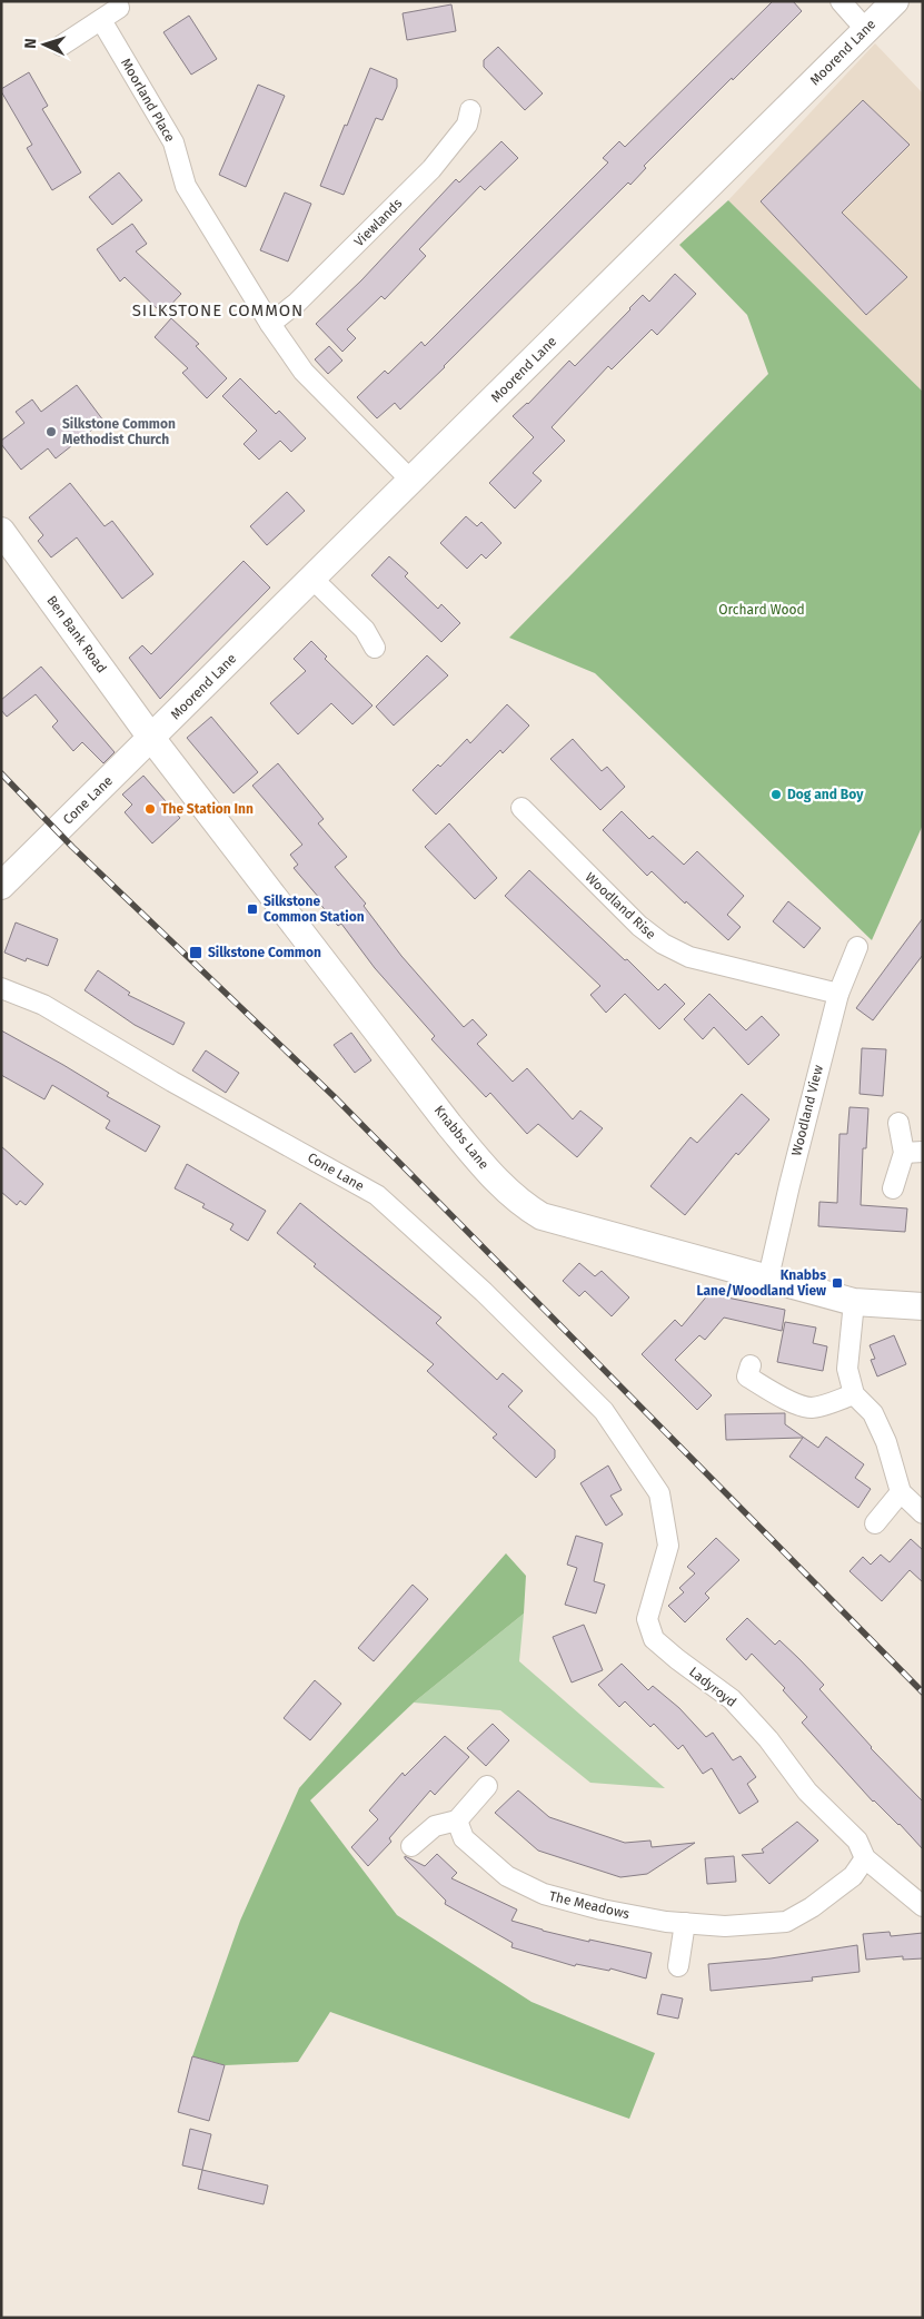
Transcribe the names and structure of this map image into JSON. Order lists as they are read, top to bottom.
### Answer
{
  "streets": {
    "main road": [
      "Moorend Lane",
      "Ben Bank Road",
      "Cone Lane",
      "Knabbs Lane"
    ],
    "street": [
      "Moorland Place",
      "Viewlands",
      "Woodland Rise",
      "Woodland View",
      "Ladyroyd",
      "The Meadows"
    ]
  },
  "crossings": [
    ["Moorend Lane", "Ben Bank Road"],
    ["Moorend Lane", "Cone Lane"],
    ["Moorend Lane", "Knabbs Lane"],
    ["Moorland Place", "Viewlands"],
    ["Ben Bank Road", "Cone Lane"],
    ["Ben Bank Road", "Knabbs Lane"],
    ["Cone Lane", "Knabbs Lane"],
    ["Cone Lane", "Ladyroyd"],
    ["Woodland Rise", "Woodland View"],
    ["Woodland View", "Knabbs Lane"],
    ["Ladyroyd", "The Meadows"]
  ],
  "districts": ["SILKSTONE COMMON"],
  "parks": ["Orchard Wood"],
  "places": {
    "other": ["Silkstone Common Methodist Church", "Dog and Boy", "The Station Inn"],
    "transit": ["Silkstone Common Station", "Silkstone Common", "Knabbs Lane/Woodland View"]
  },
  "north": "left"
}
